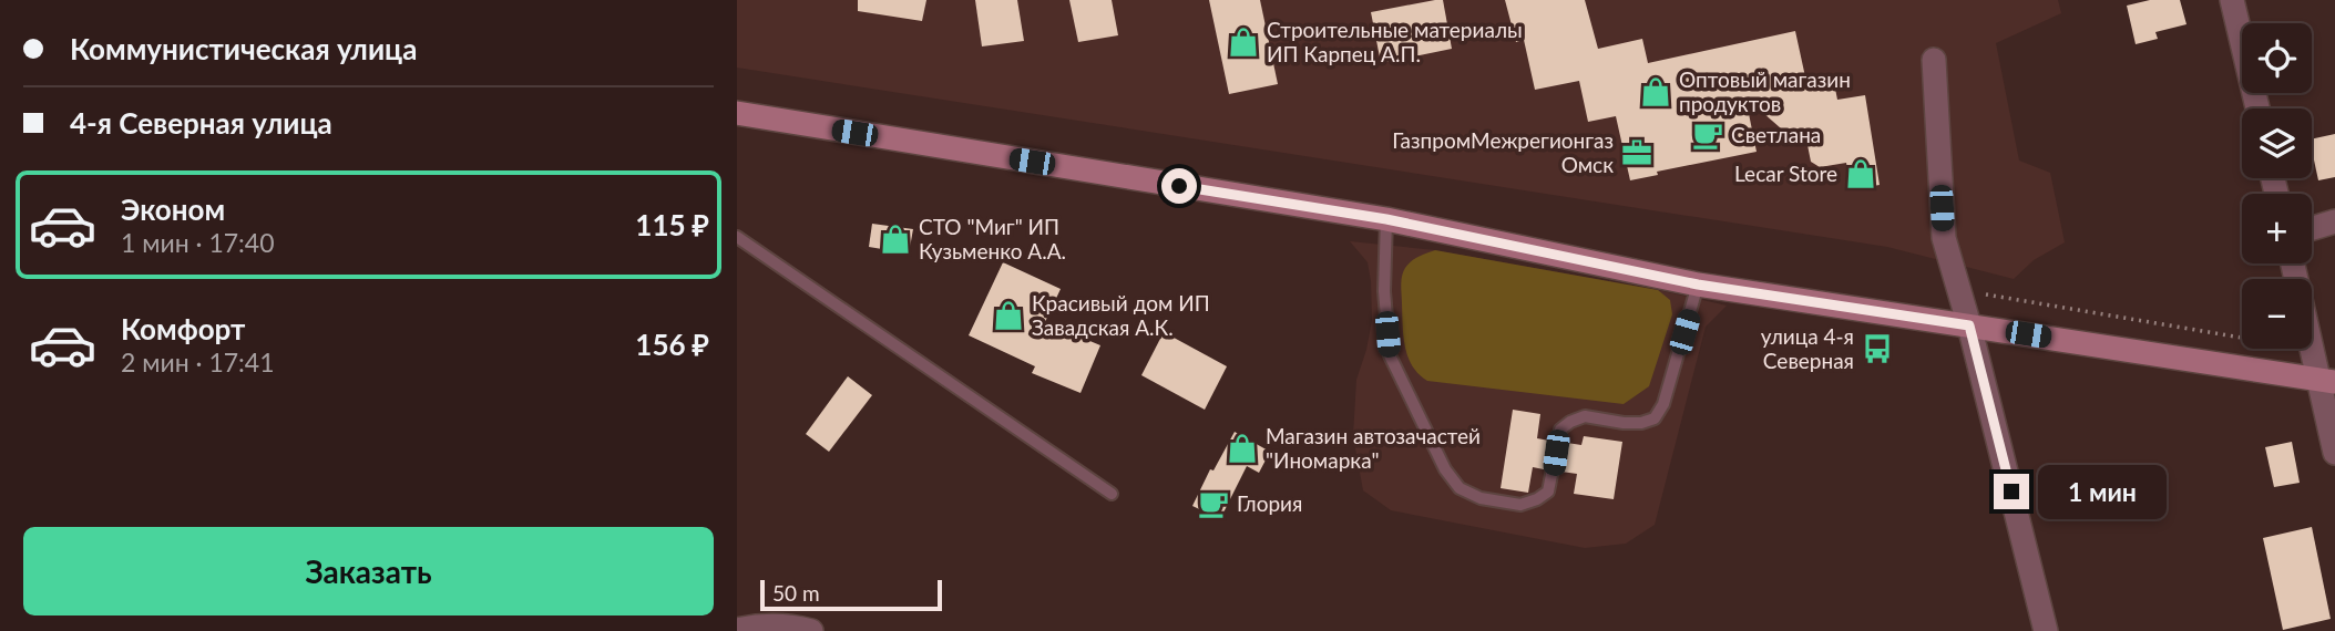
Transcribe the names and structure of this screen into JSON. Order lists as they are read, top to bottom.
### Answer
{
  "places": {
    "shop": [
      "Строительные материалы ИП Карпец А.П.",
      "Оптовый магазин продуктов",
      "Lecar Store",
      "СТО \"Миг\" ИП Кузьменко А.А.",
      "Красивый дом ИП Завадская А.К.",
      "Магазин автозачастей \"Иномарка\""
    ],
    "cafe": ["Светлана", "Глория"],
    "office": ["ГазпромМежрегионгаз Омск"],
    "bus stop": ["улица 4-я Северная"]
  },
  "scale_bar": "50 m",
  "page": {
    "banner": ["Коммунистическая улица", "4-я Северная улица"],
    "map_buttons": ["+", "−"],
    "list": [
      {
        "name": "Эконом",
        "note": "1 мин · 17:40",
        "value": "115 ₽"
      },
      {
        "name": "Комфорт",
        "note": "2 мин · 17:41",
        "value": "156 ₽"
      }
    ],
    "bubble": "1 мин",
    "buttons": "Заказать",
    "scale": "50 m"
  }
}
